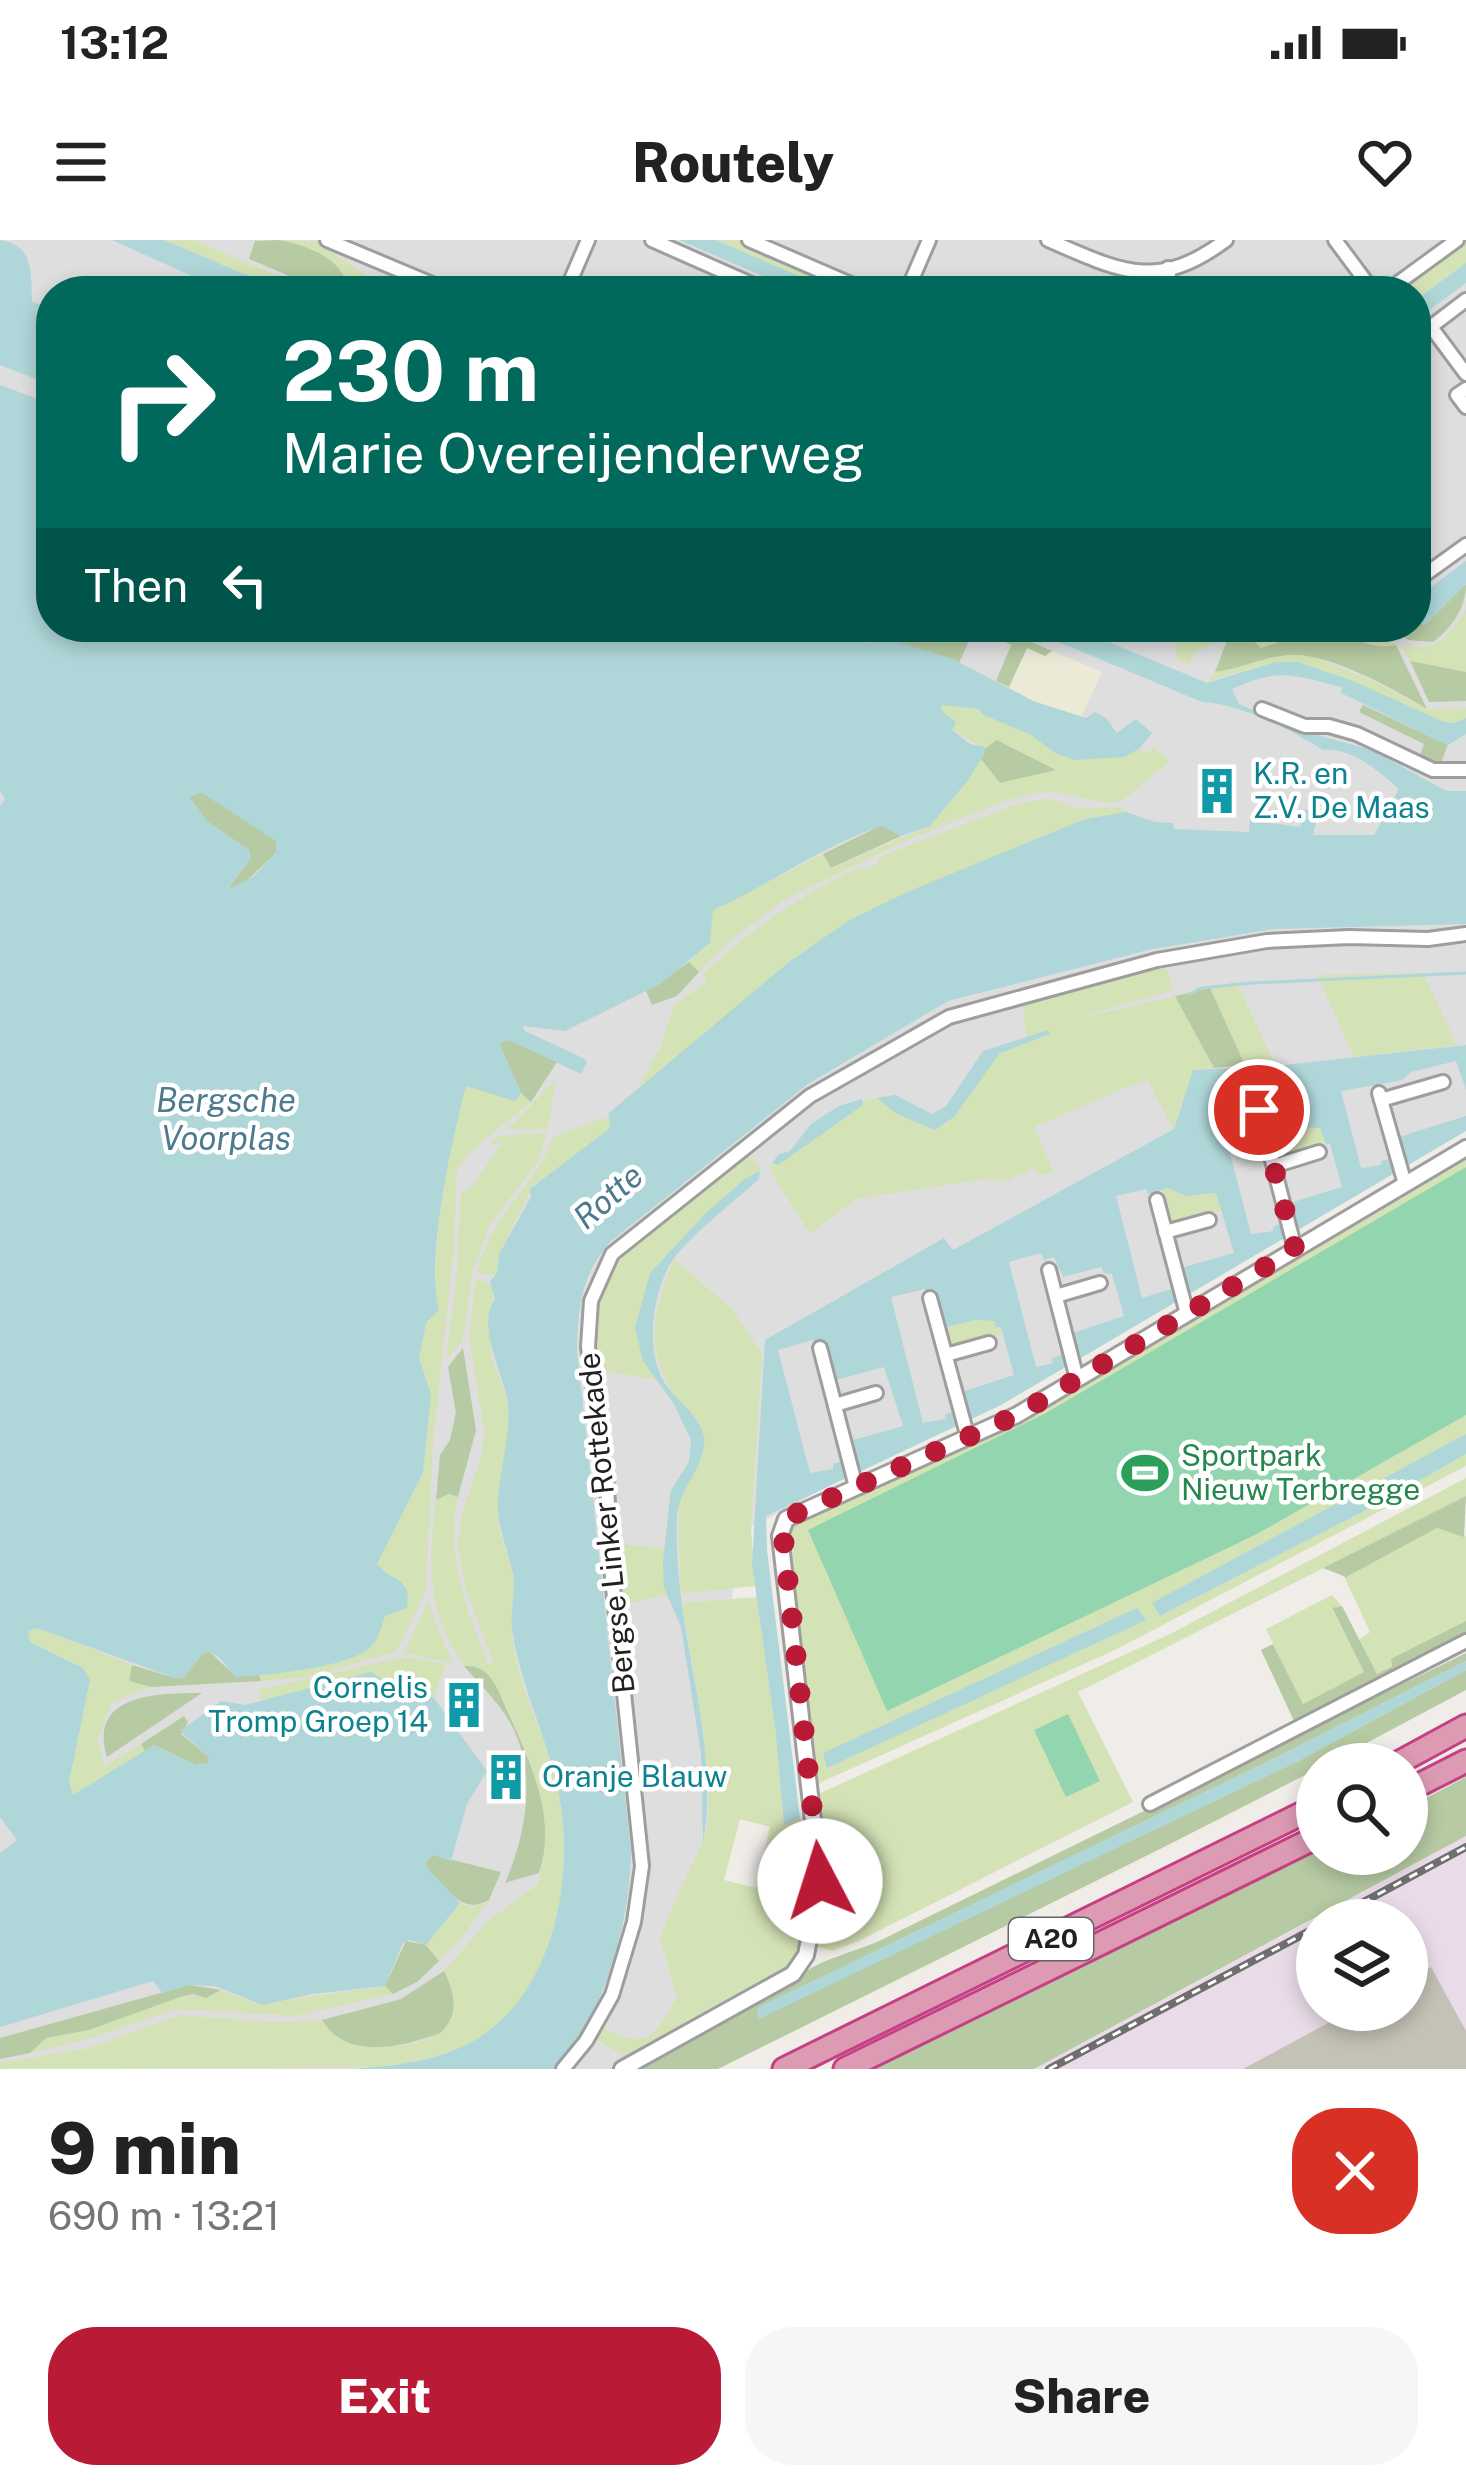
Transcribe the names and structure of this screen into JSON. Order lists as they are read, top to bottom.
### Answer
{
  "streets": {
    "highway": ["A20"],
    "street": ["Bergse Linker Rottekade"]
  },
  "water": ["Bergsche Voorplas", "Rotte"],
  "places": {
    "building": ["K.R. en Z.V. De Maas", "Cornelis Tromp Groep 14", "Oranje Blauw"],
    "sports": ["Sportpark Nieuw Terbregge"]
  },
  "page": {
    "status": "13:12",
    "header": "Routely",
    "turn": ["230 m", "Marie Overeijenderweg"],
    "then": "Then",
    "heading": ["9 min", "690 m · 13:21"],
    "buttons": ["Exit", "Share"]
  }
}
